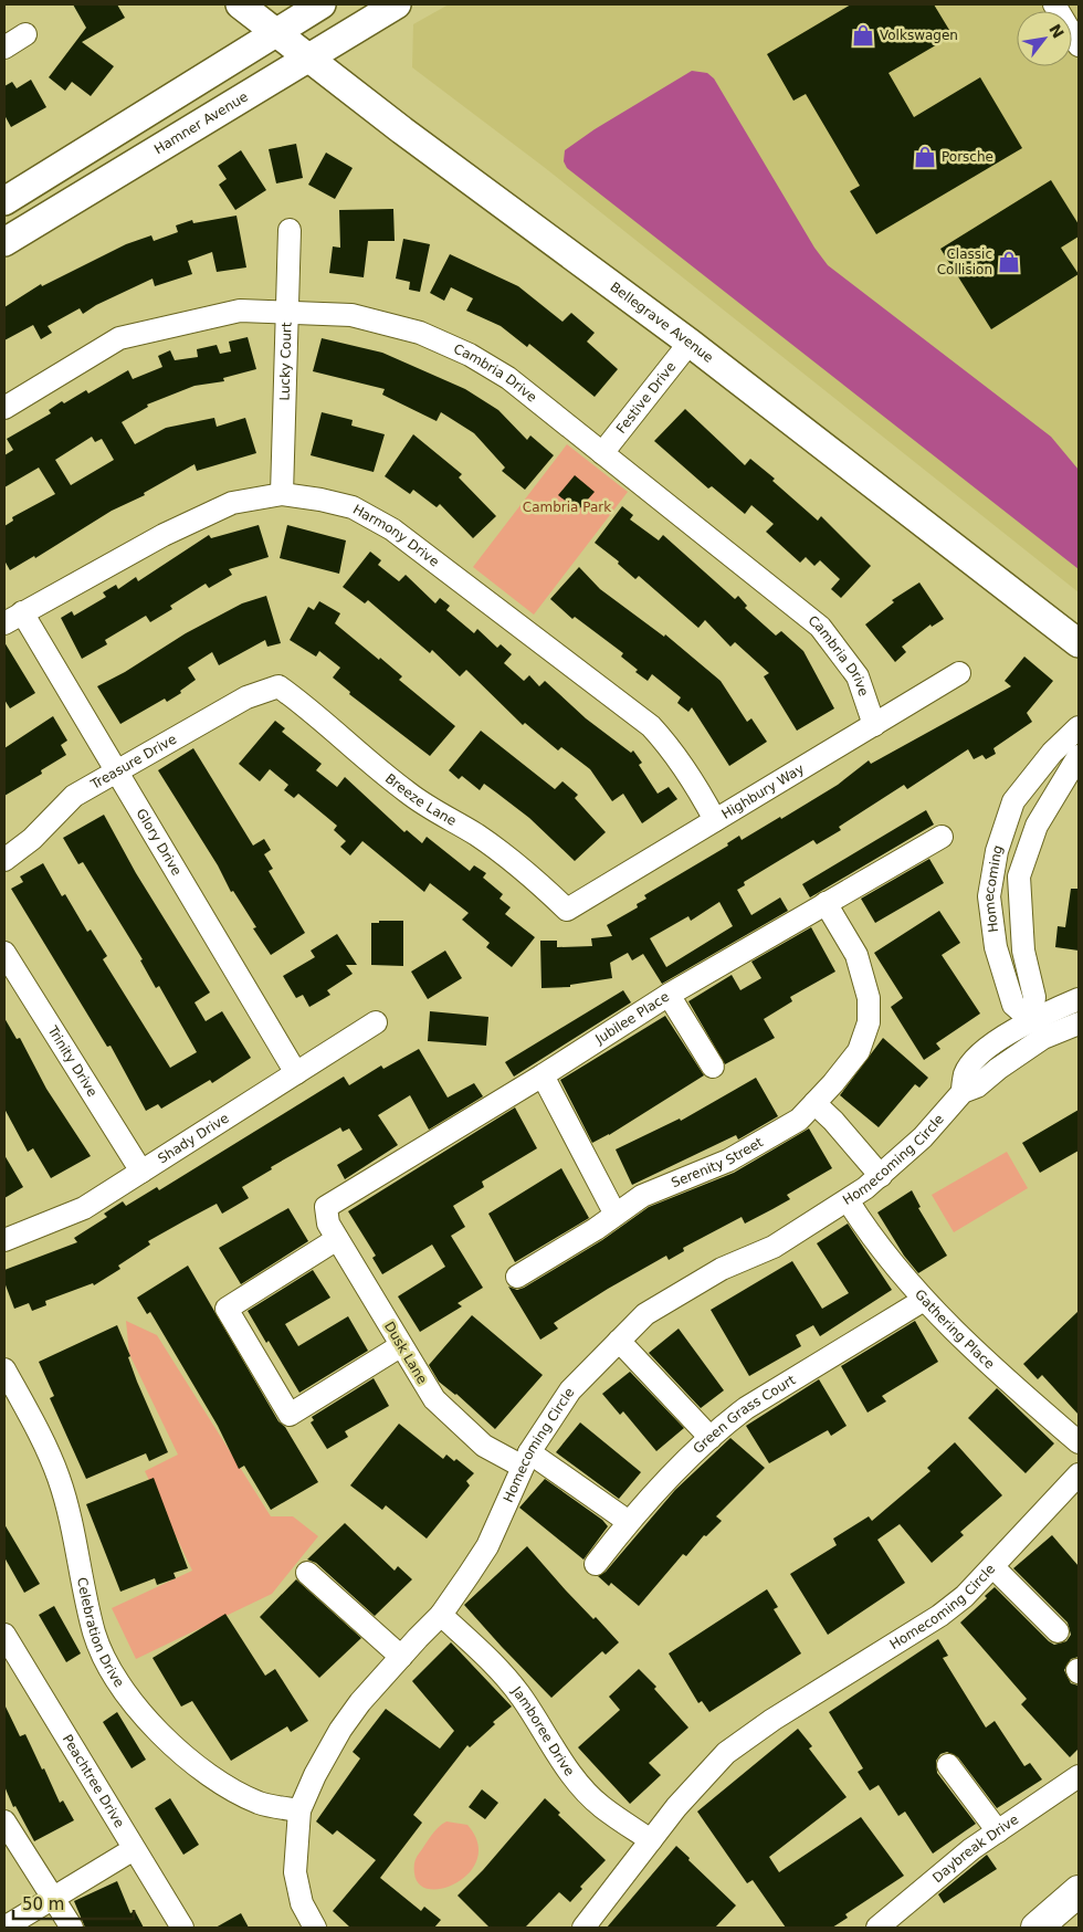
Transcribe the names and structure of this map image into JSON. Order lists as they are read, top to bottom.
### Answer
{
  "streets": {
    "main road": ["Hamner Avenue", "Bellegrave Avenue"],
    "street": [
      "Lucky Court",
      "Cambria Drive",
      "Festive Drive",
      "Harmony Drive",
      "Treasure Drive",
      "Highbury Way",
      "Breeze Lane",
      "Glory Drive",
      "Homecoming",
      "Jubilee Place",
      "Trinity Drive",
      "Shady Drive",
      "Homecoming Circle",
      "Serenity Street",
      "Gathering Place",
      "Dusk Lane",
      "Green Grass Court",
      "Celebration Drive",
      "Jamboree Drive",
      "Peachtree Drive",
      "Daybreak Drive"
    ]
  },
  "crossings": [
    ["Hamner Avenue", "Bellegrave Avenue"],
    ["Bellegrave Avenue", "Festive Drive"],
    ["Lucky Court", "Cambria Drive"],
    ["Lucky Court", "Harmony Drive"],
    ["Cambria Drive", "Festive Drive"],
    ["Cambria Drive", "Highbury Way"],
    ["Harmony Drive", "Highbury Way"],
    ["Harmony Drive", "Glory Drive"],
    ["Treasure Drive", "Breeze Lane"],
    ["Treasure Drive", "Glory Drive"],
    ["Highbury Way", "Breeze Lane"],
    ["Glory Drive", "Shady Drive"],
    ["Homecoming", "Homecoming Circle"],
    ["Jubilee Place", "Serenity Street"],
    ["Jubilee Place", "Dusk Lane"],
    ["Trinity Drive", "Shady Drive"],
    ["Homecoming Circle", "Gathering Place"],
    ["Homecoming Circle", "Dusk Lane"],
    ["Homecoming Circle", "Celebration Drive"],
    ["Homecoming Circle", "Jamboree Drive"],
    ["Gathering Place", "Green Grass Court"],
    ["Dusk Lane", "Green Grass Court"]
  ],
  "parks": ["Cambria Park"],
  "places": {
    "shop": ["Volkswagen", "Porsche", "Classic Collision"]
  },
  "scale_bar": "50 m",
  "north": "top right"
}
